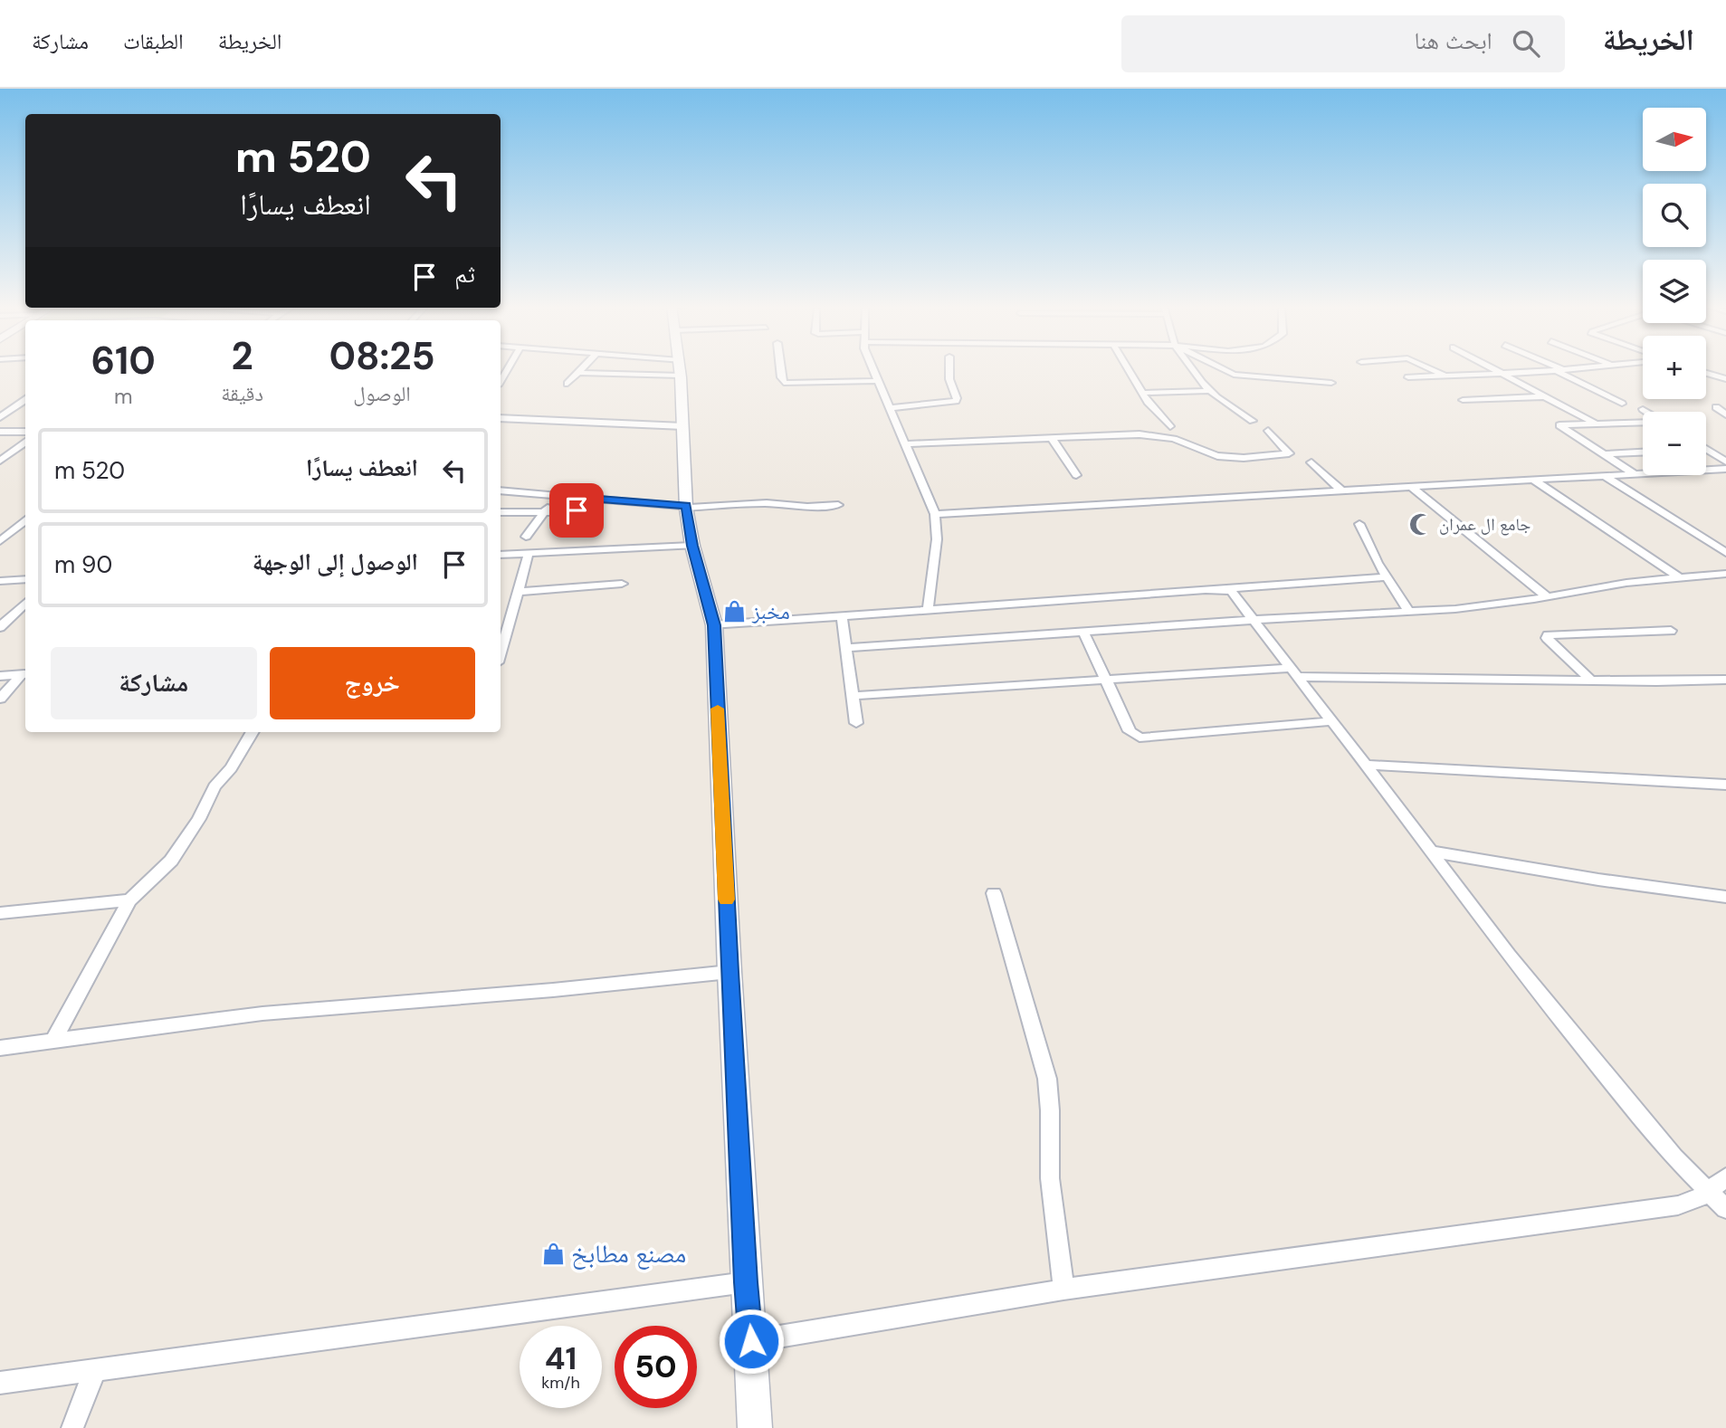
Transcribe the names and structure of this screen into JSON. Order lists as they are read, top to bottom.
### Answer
{
  "places": {
    "mosque": ["جامع ال عمران"],
    "shop": ["مخبز", "مصنع مطابخ"]
  },
  "north": "right",
  "page": {
    "header": "الخريطة",
    "search": "ابحث هنا",
    "nav": ["الخريطة", "الطبقات", "مشاركة"],
    "map_buttons": ["+", "−"],
    "turn": ["520 m", "انعطف يسارًا"],
    "then": "ثم",
    "eta": [
      "08:25",
      "الوصول",
      "2",
      "دقيقة",
      "610",
      "m"
    ],
    "list": [
      {
        "name": "انعطف يسارًا",
        "value": "520 m"
      },
      {
        "name": "الوصول إلى الوجهة",
        "value": "90 m"
      }
    ],
    "buttons": ["خروج", "مشاركة"],
    "speed": "41 km/h",
    "limit": "50"
  }
}
